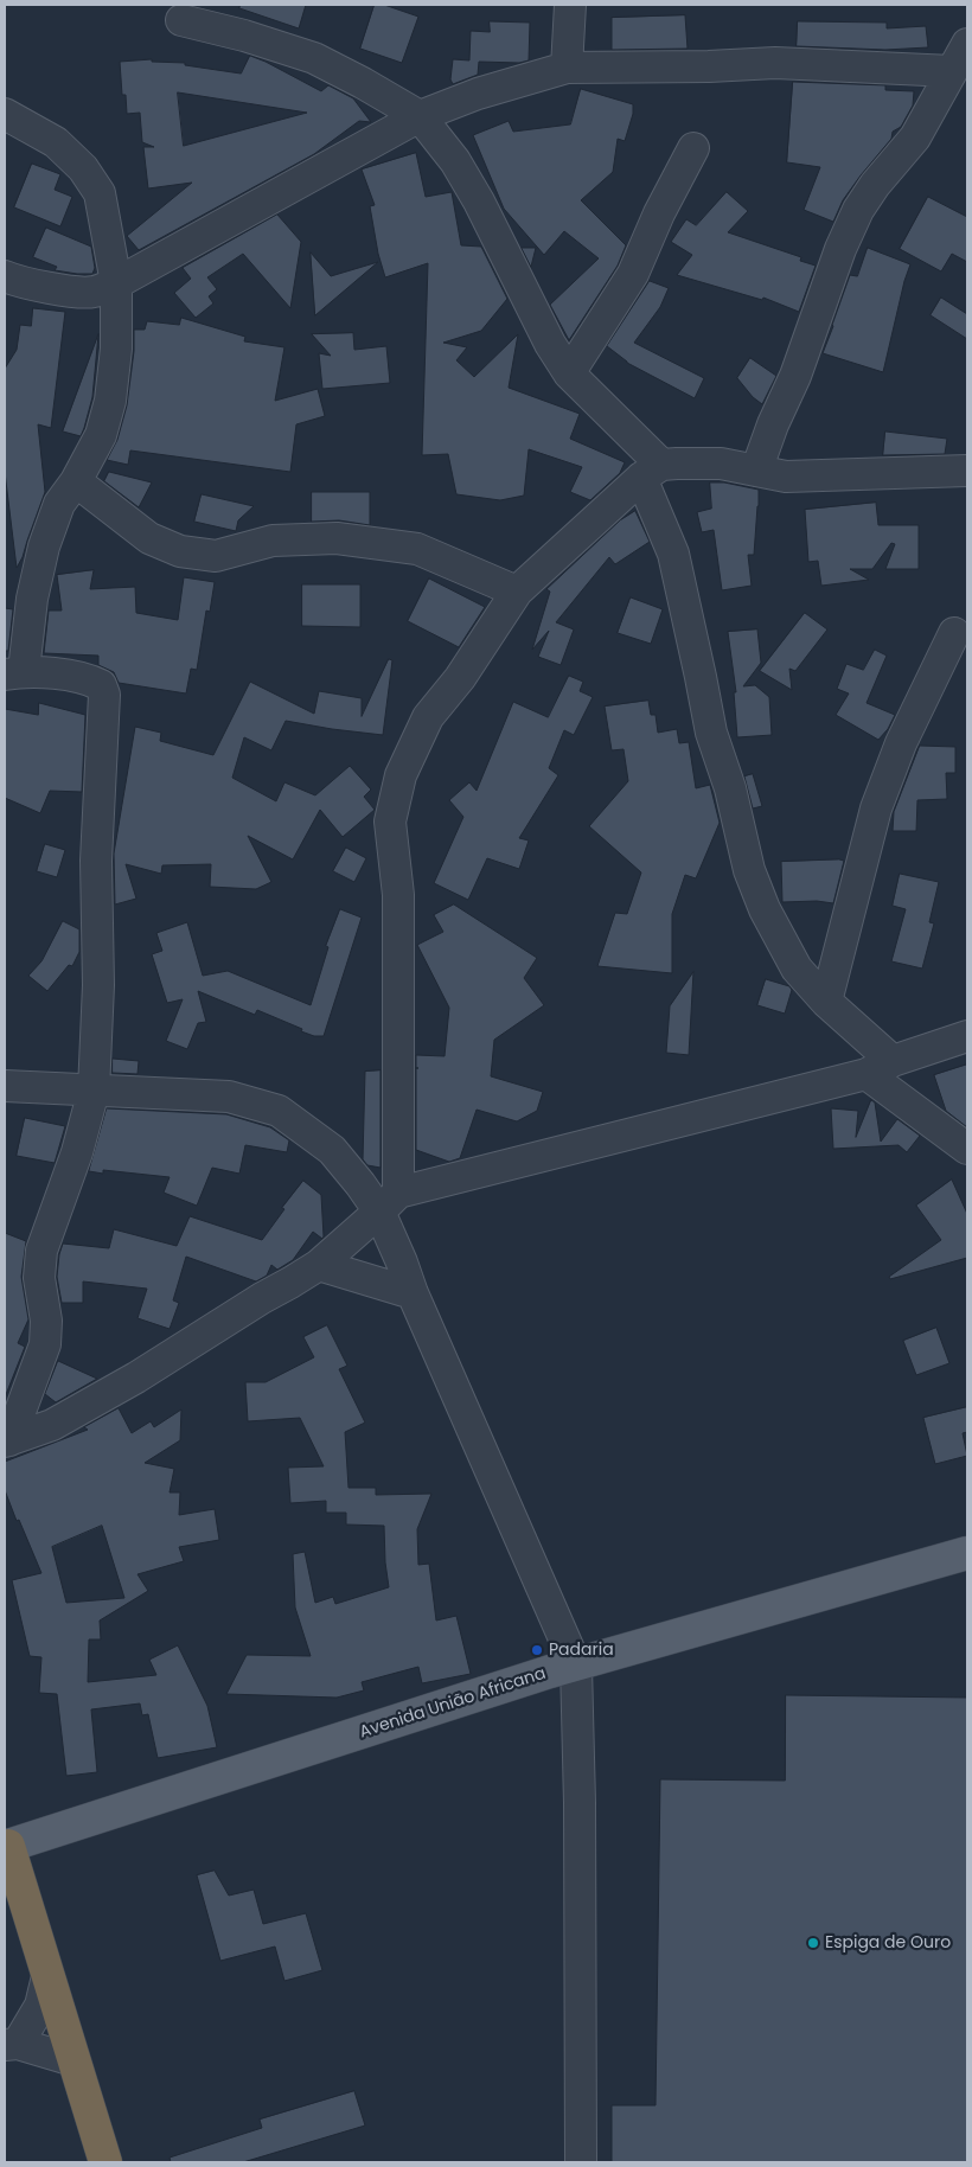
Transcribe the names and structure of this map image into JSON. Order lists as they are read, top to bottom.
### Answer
{
  "streets": {
    "main road": ["Avenida União Africana"]
  },
  "places": ["Padaria", "Espiga de Ouro"]
}
